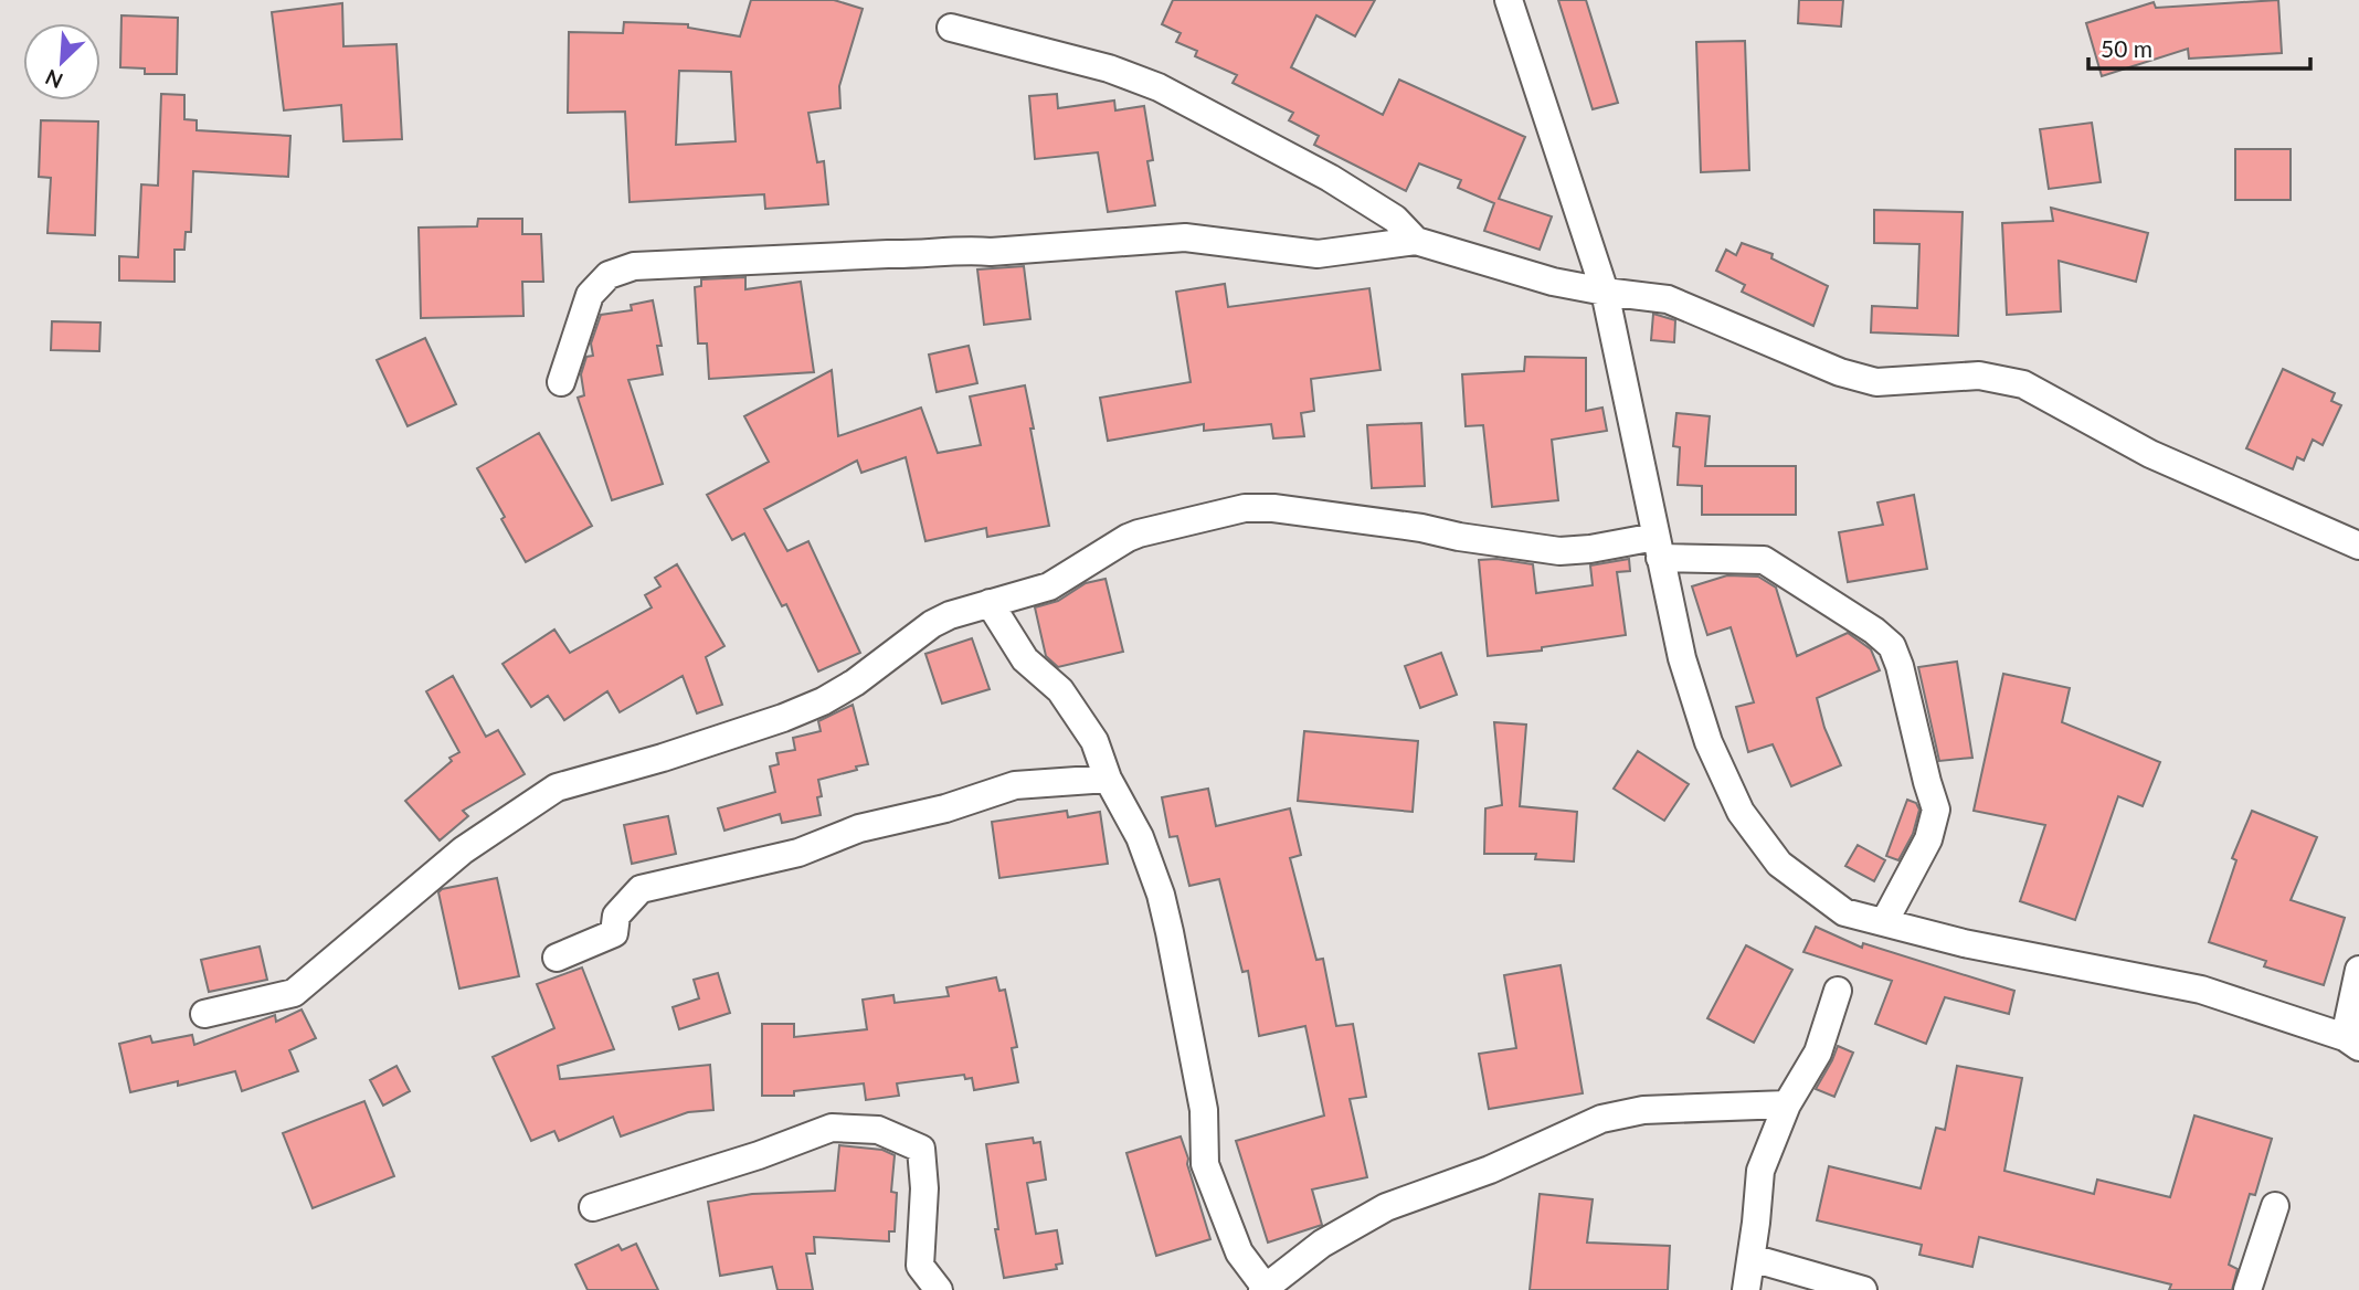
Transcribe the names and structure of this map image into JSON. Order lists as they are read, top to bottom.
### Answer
{
  "scale_bar": "50 m",
  "north": "bottom left"
}
